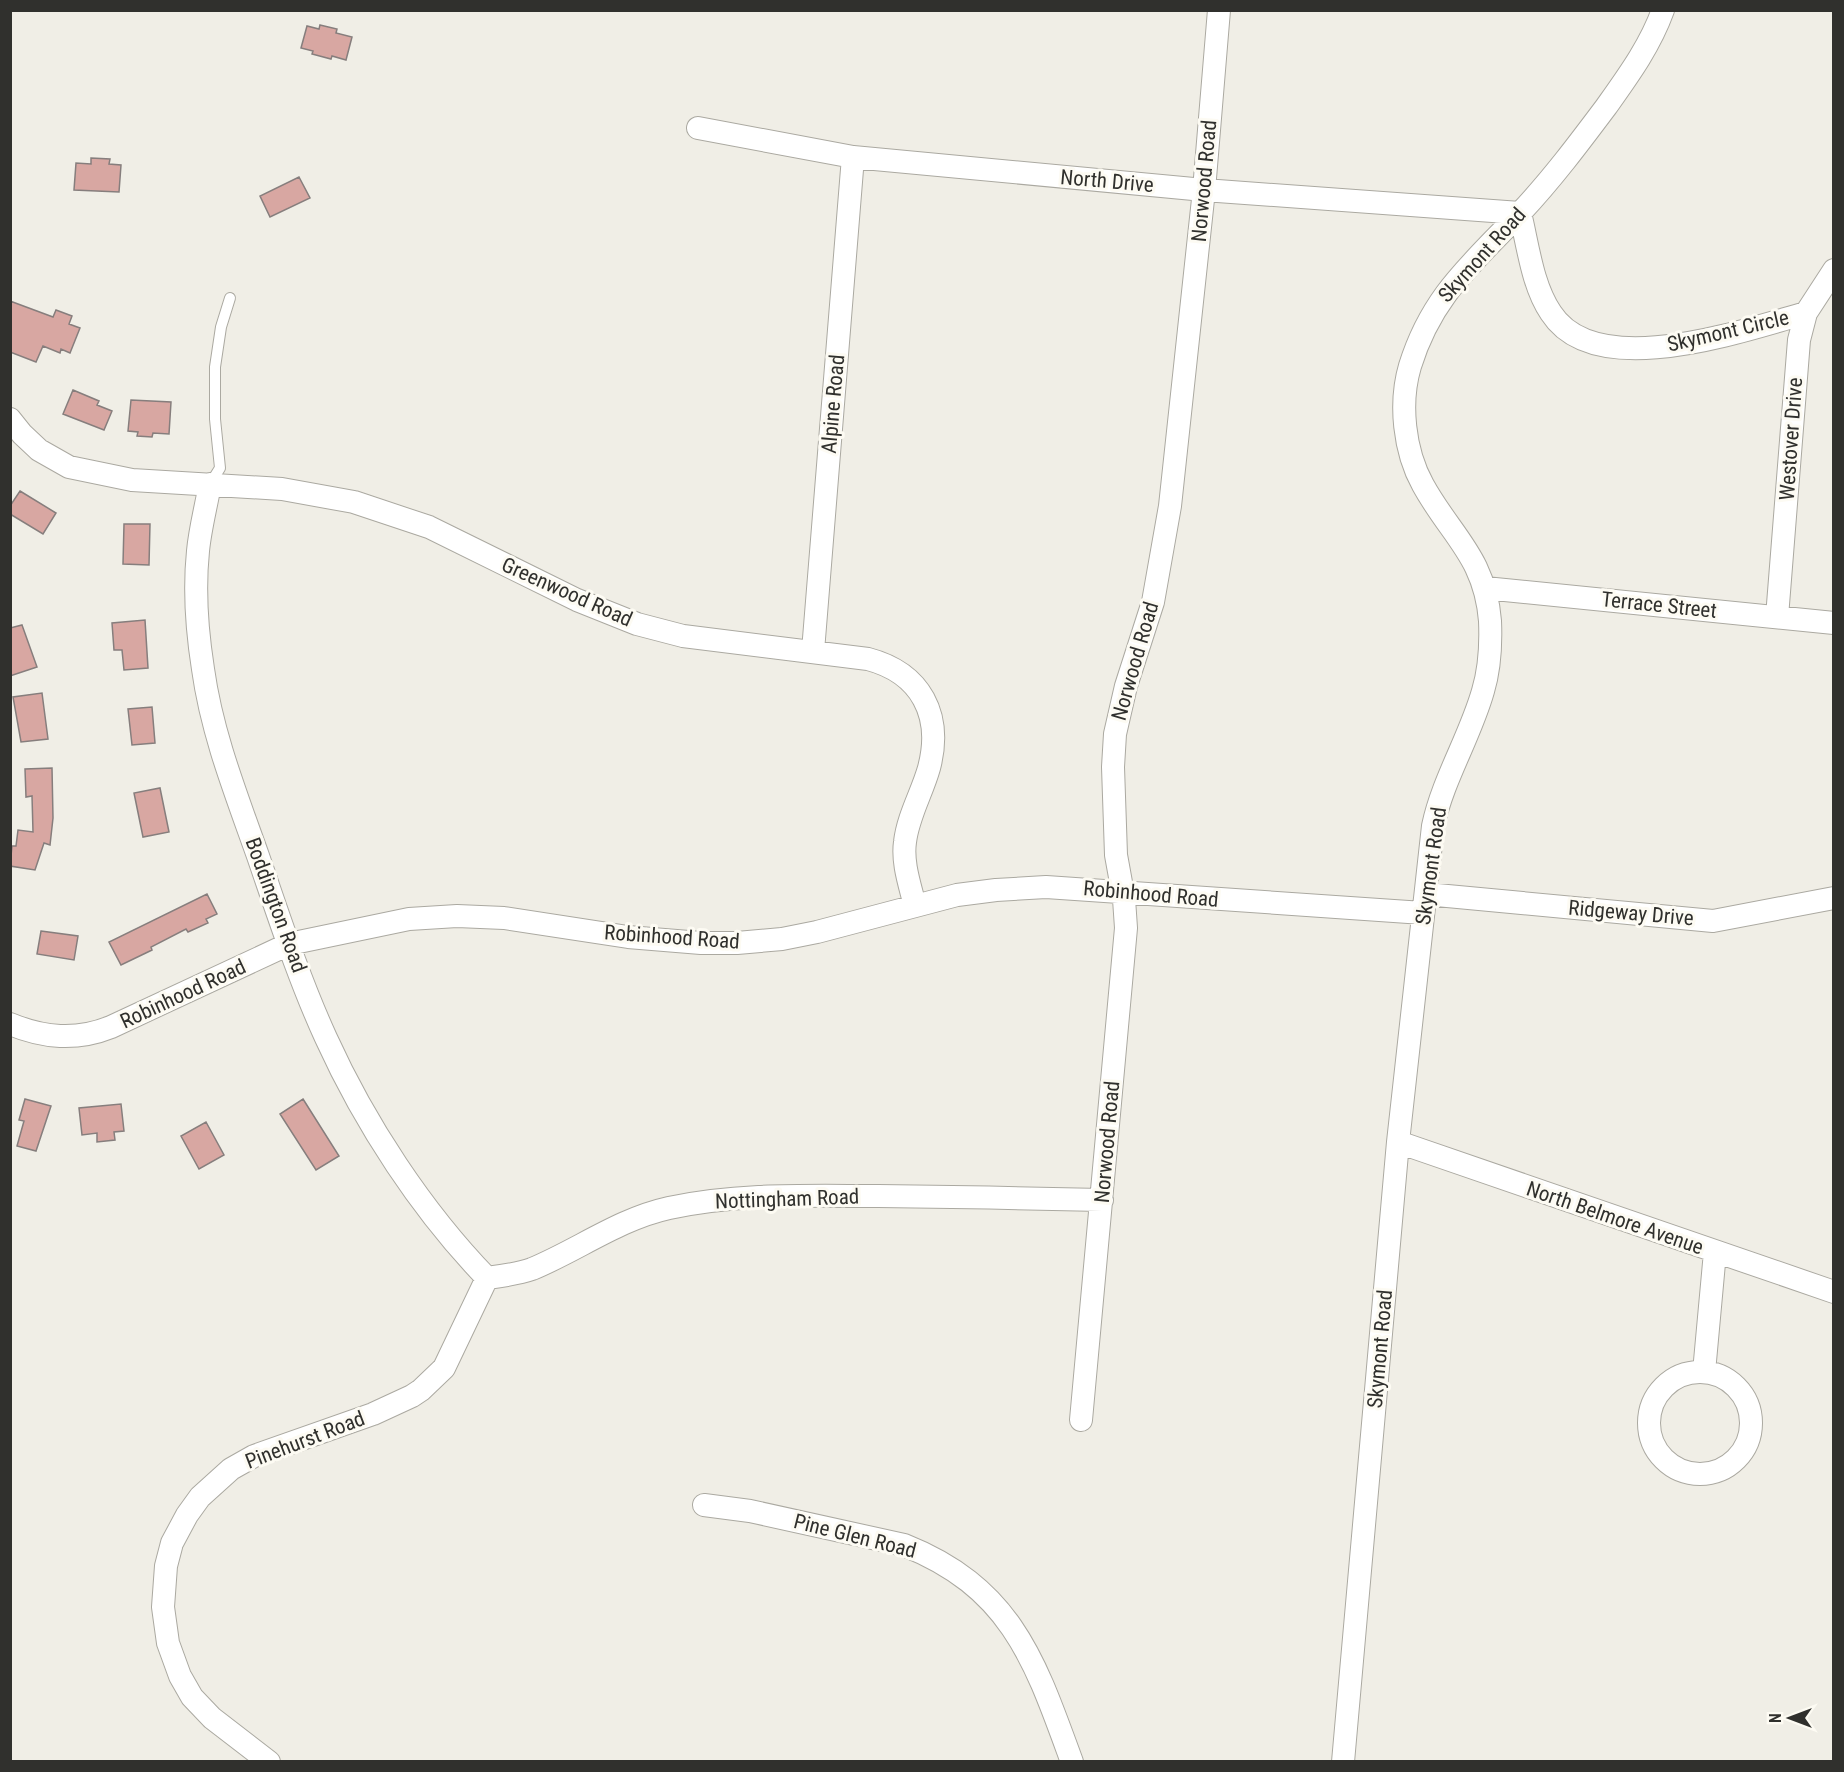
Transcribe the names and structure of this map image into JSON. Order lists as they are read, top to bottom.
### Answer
{
  "streets": {
    "street": [
      "North Drive",
      "Norwood Road",
      "Skymont Road",
      "Skymont Circle",
      "Alpine Road",
      "Westover Drive",
      "Greenwood Road",
      "Terrace Street",
      "Robinhood Road",
      "Boddington Road",
      "Ridgeway Drive",
      "Nottingham Road",
      "North Belmore Avenue",
      "Pinehurst Road",
      "Pine Glen Road"
    ]
  },
  "crossings": [
    ["North Drive", "Norwood Road"],
    ["North Drive", "Skymont Road"],
    ["North Drive", "Skymont Circle"],
    ["North Drive", "Alpine Road"],
    ["Norwood Road", "Robinhood Road"],
    ["Norwood Road", "Nottingham Road"],
    ["Skymont Road", "Skymont Circle"],
    ["Skymont Road", "Terrace Street"],
    ["Skymont Road", "Robinhood Road"],
    ["Skymont Road", "Ridgeway Drive"],
    ["Skymont Road", "North Belmore Avenue"],
    ["Skymont Circle", "Westover Drive"],
    ["Alpine Road", "Greenwood Road"],
    ["Westover Drive", "Terrace Street"],
    ["Greenwood Road", "Robinhood Road"],
    ["Greenwood Road", "Boddington Road"],
    ["Robinhood Road", "Boddington Road"],
    ["Robinhood Road", "Ridgeway Drive"],
    ["Boddington Road", "Nottingham Road"],
    ["Boddington Road", "Pinehurst Road"],
    ["Nottingham Road", "Pinehurst Road"]
  ],
  "north": "left"
}
